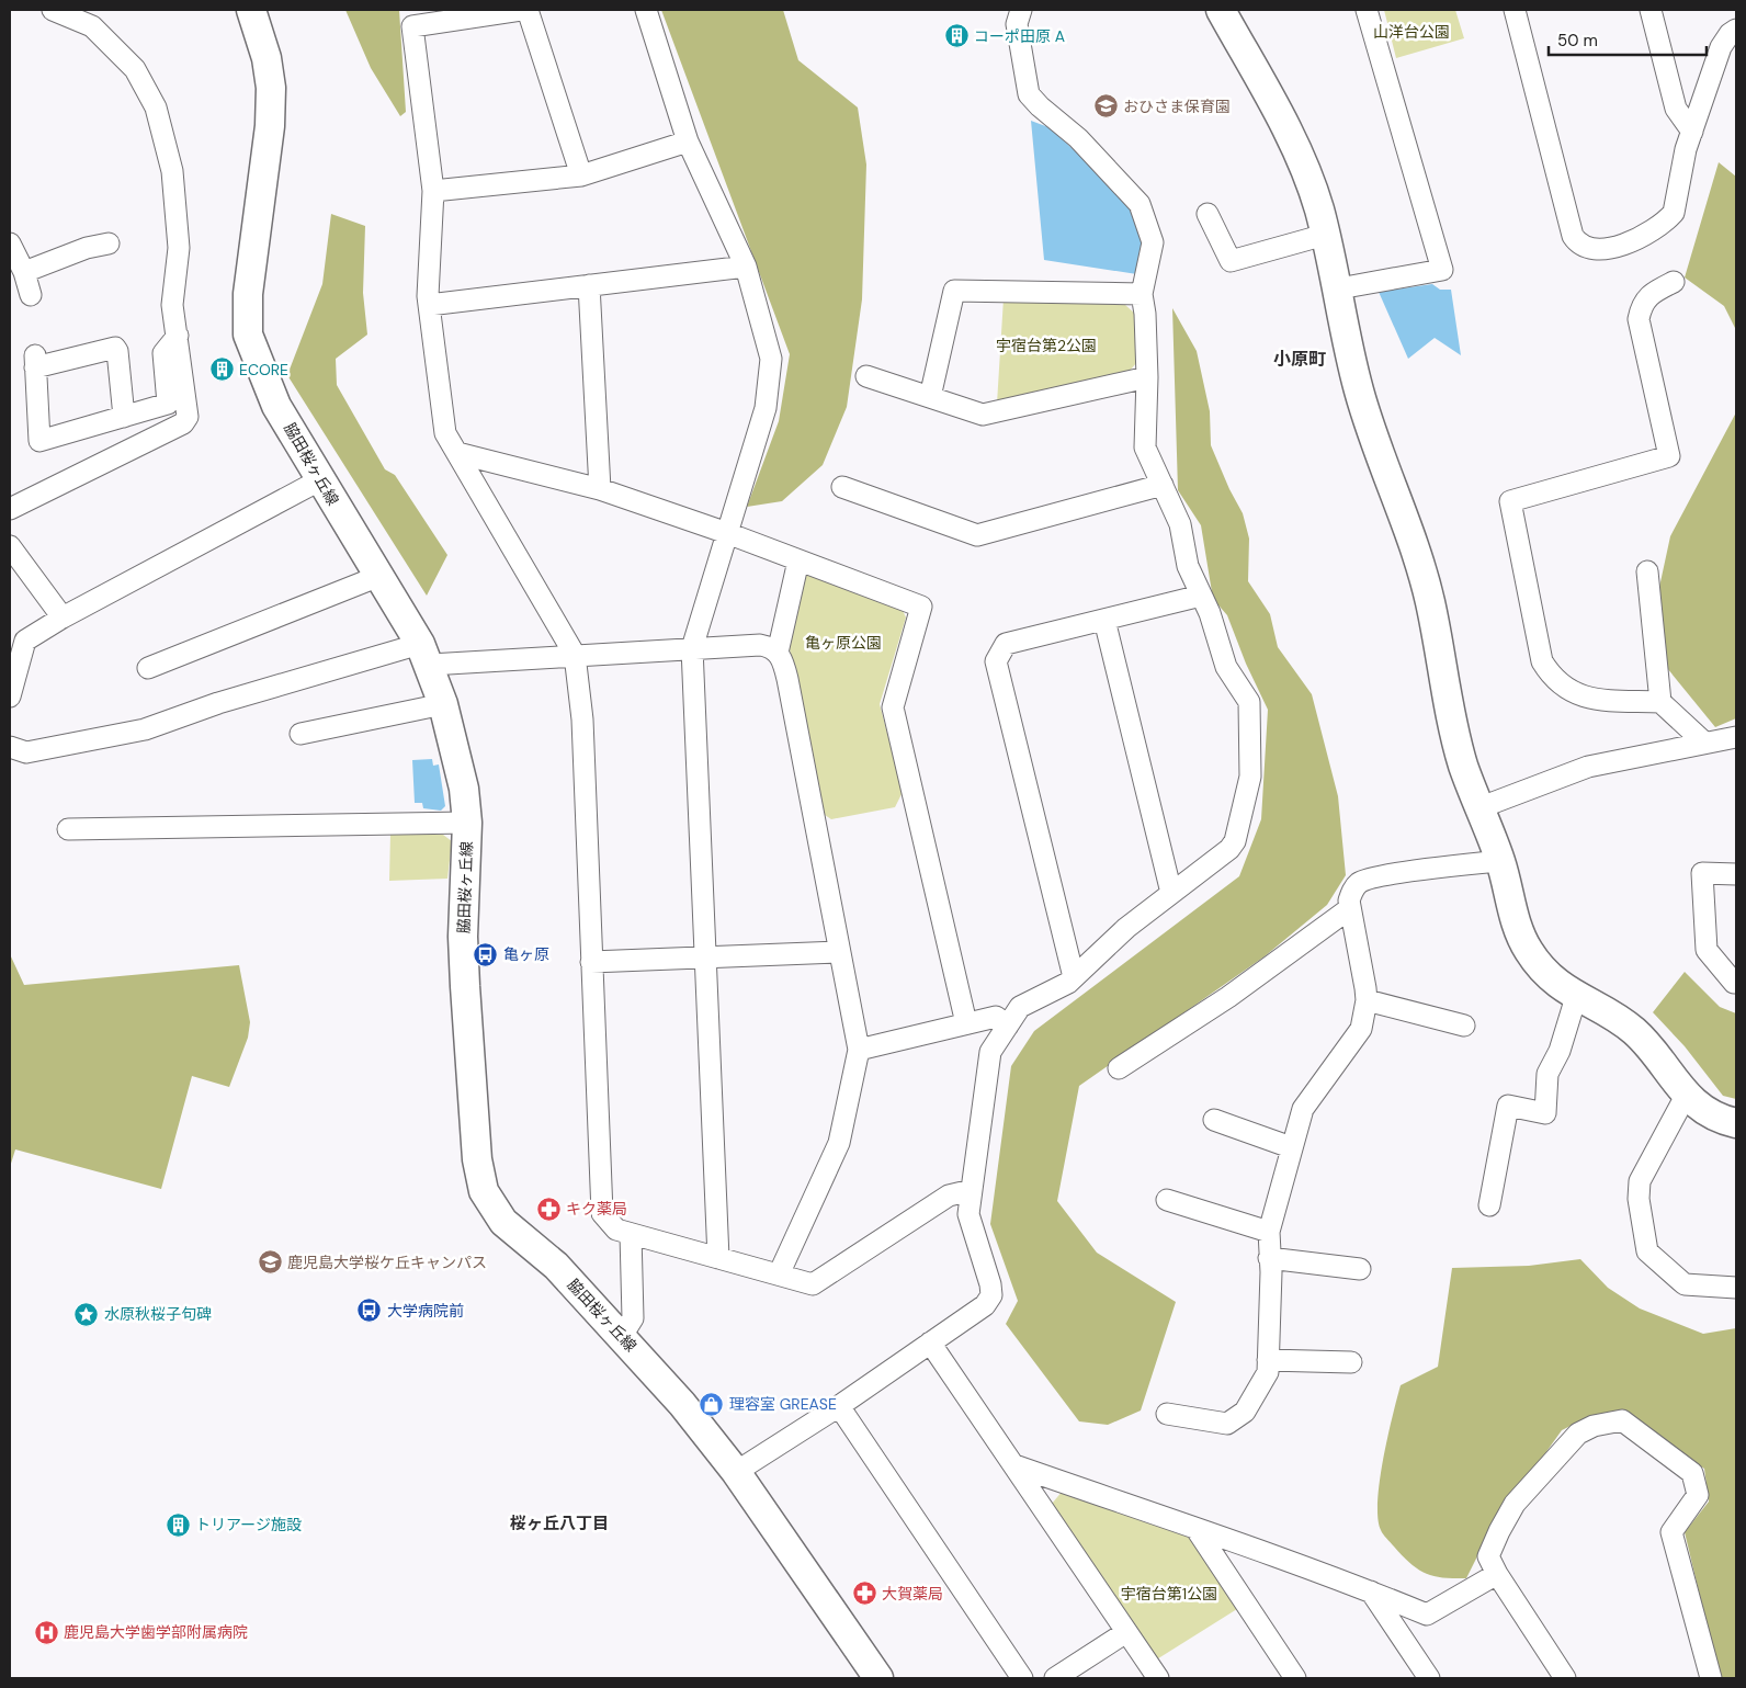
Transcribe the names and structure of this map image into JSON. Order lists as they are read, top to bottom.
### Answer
{
  "streets": {
    "street": ["脇田桜ヶ丘線"]
  },
  "districts": ["小原町", "桜ヶ丘八丁目"],
  "parks": [
    "山洋台公園",
    "宇宿台第2公園",
    "亀ヶ原公園",
    "宇宿台第1公園"
  ],
  "places": {
    "building": ["コーポ田原 A", "ECORE", "トリアージ施設"],
    "school or university": ["おひさま保育園", "鹿児島大学桜ケ丘キャンパス"],
    "bus stop": ["亀ヶ原", "大学病院前"],
    "pharmacy": ["キク薬局", "大賀薬局"],
    "place": ["水原秋桜子句碑"],
    "shop": ["理容室 GREASE"],
    "hospital": ["鹿児島大学歯学部附属病院"]
  },
  "scale_bar": "50 m"
}
